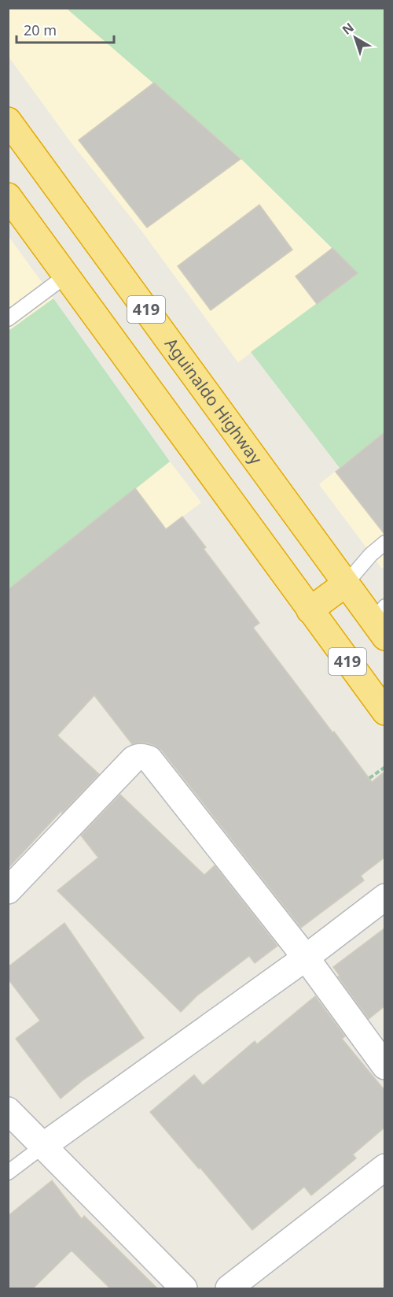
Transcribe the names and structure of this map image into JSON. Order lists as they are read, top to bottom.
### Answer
{
  "streets": {
    "highway": ["419", "Aguinaldo Highway"]
  },
  "scale_bar": "20 m",
  "north": "top left"
}
